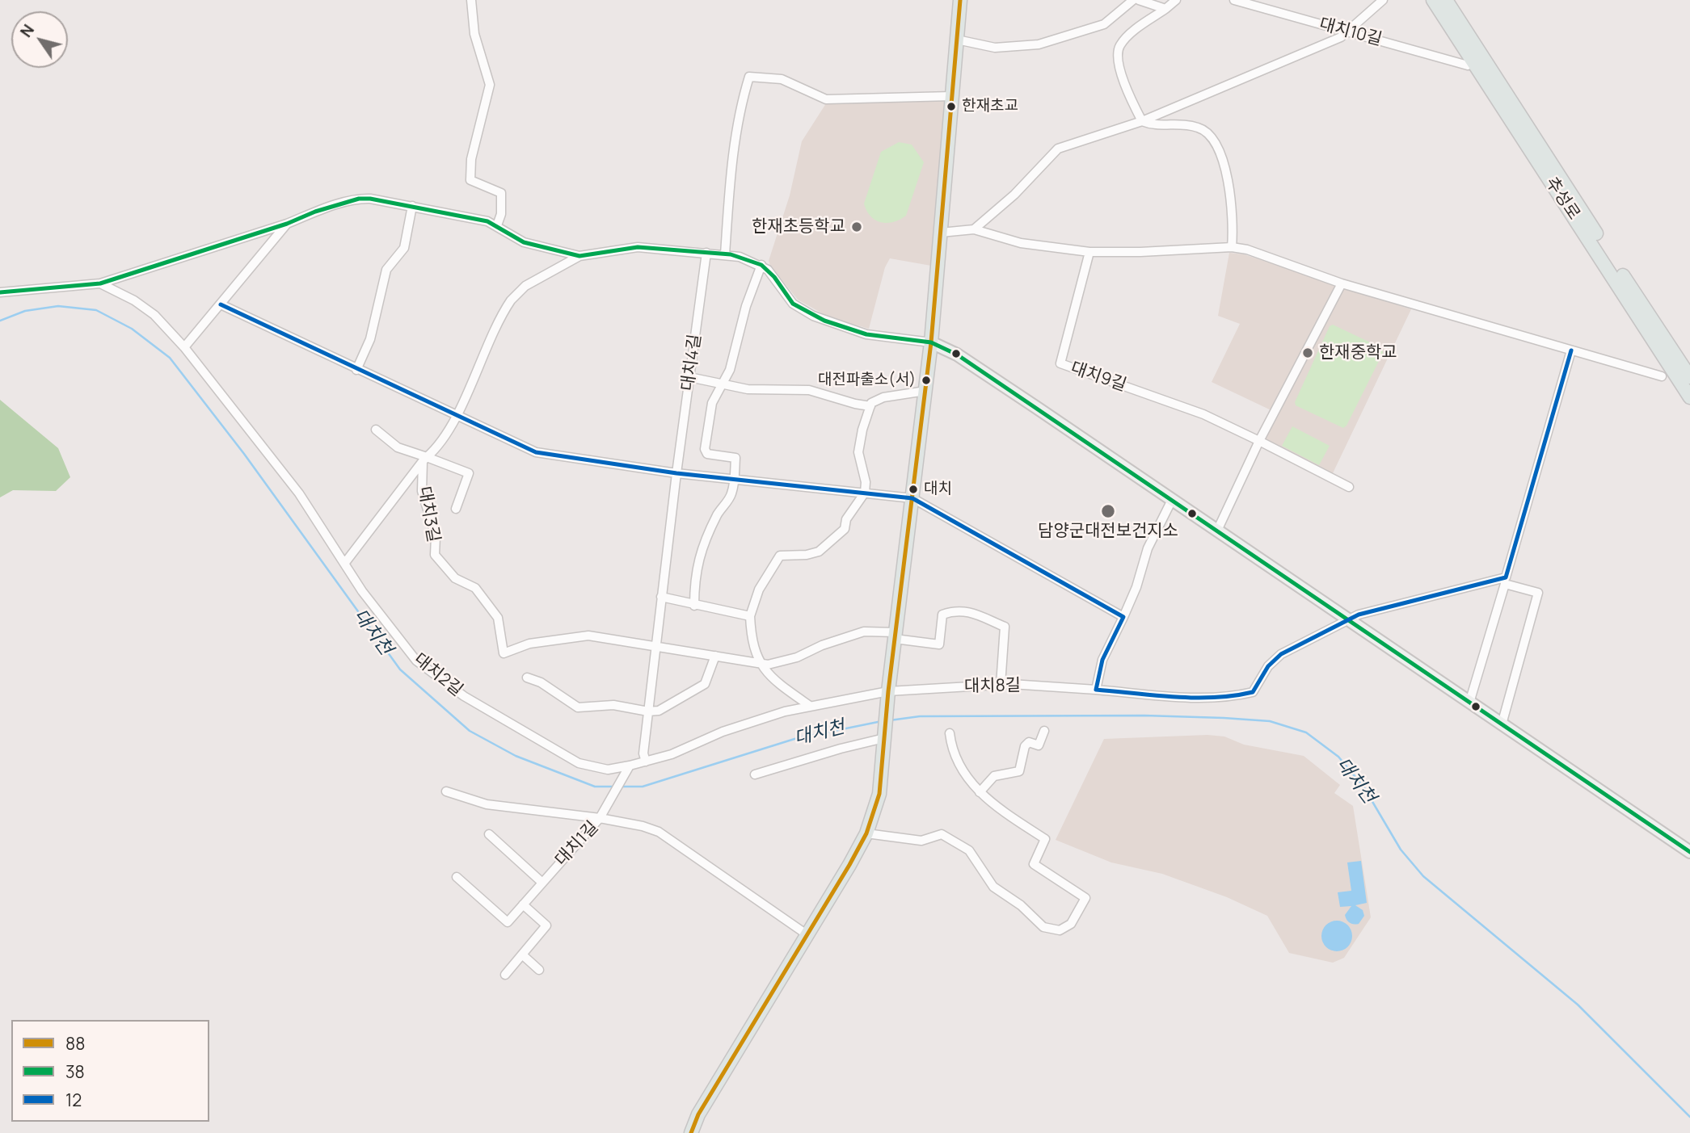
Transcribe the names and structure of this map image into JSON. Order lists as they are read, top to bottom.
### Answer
{
  "streets": {
    "main road": ["추성로"],
    "street": [
      "대치10길",
      "대치4길",
      "대치9길",
      "대치3길",
      "대치2길",
      "대치8길",
      "대치1길"
    ]
  },
  "crossings": [
    ["대치3길", "대치8길"],
    ["대치2길", "대치8길"]
  ],
  "water": ["대치천"],
  "places": [
    "한재초교",
    "한재초등학교",
    "한재중학교",
    "대전파출소(서)",
    "대치",
    "담양군대전보건지소"
  ],
  "lines": ["transit line 88", "transit line 38", "transit line 12"],
  "legend": ["88", "38", "12"],
  "north": "top left"
}
